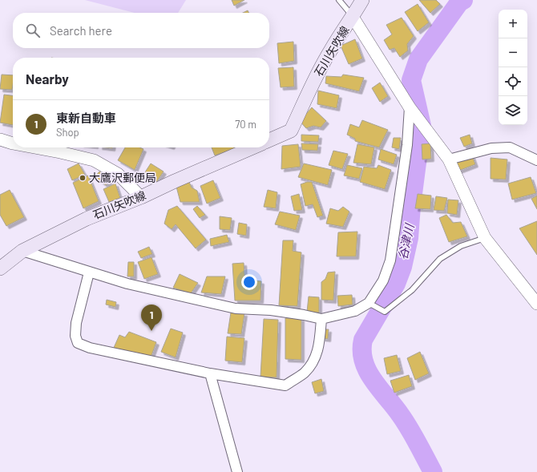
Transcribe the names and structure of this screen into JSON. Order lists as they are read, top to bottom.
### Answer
{
  "streets": {
    "main road": ["石川矢吹線"]
  },
  "water": ["谷津川"],
  "places": ["大鷹沢郵便局"],
  "page": {
    "map_buttons": ["+", "−"],
    "search": "Search here",
    "heading": "Nearby",
    "list": [
      {
        "mark": "1",
        "name": "東新自動車",
        "note": "Shop",
        "value": "70 m"
      }
    ],
    "pins": "1"
  }
}
